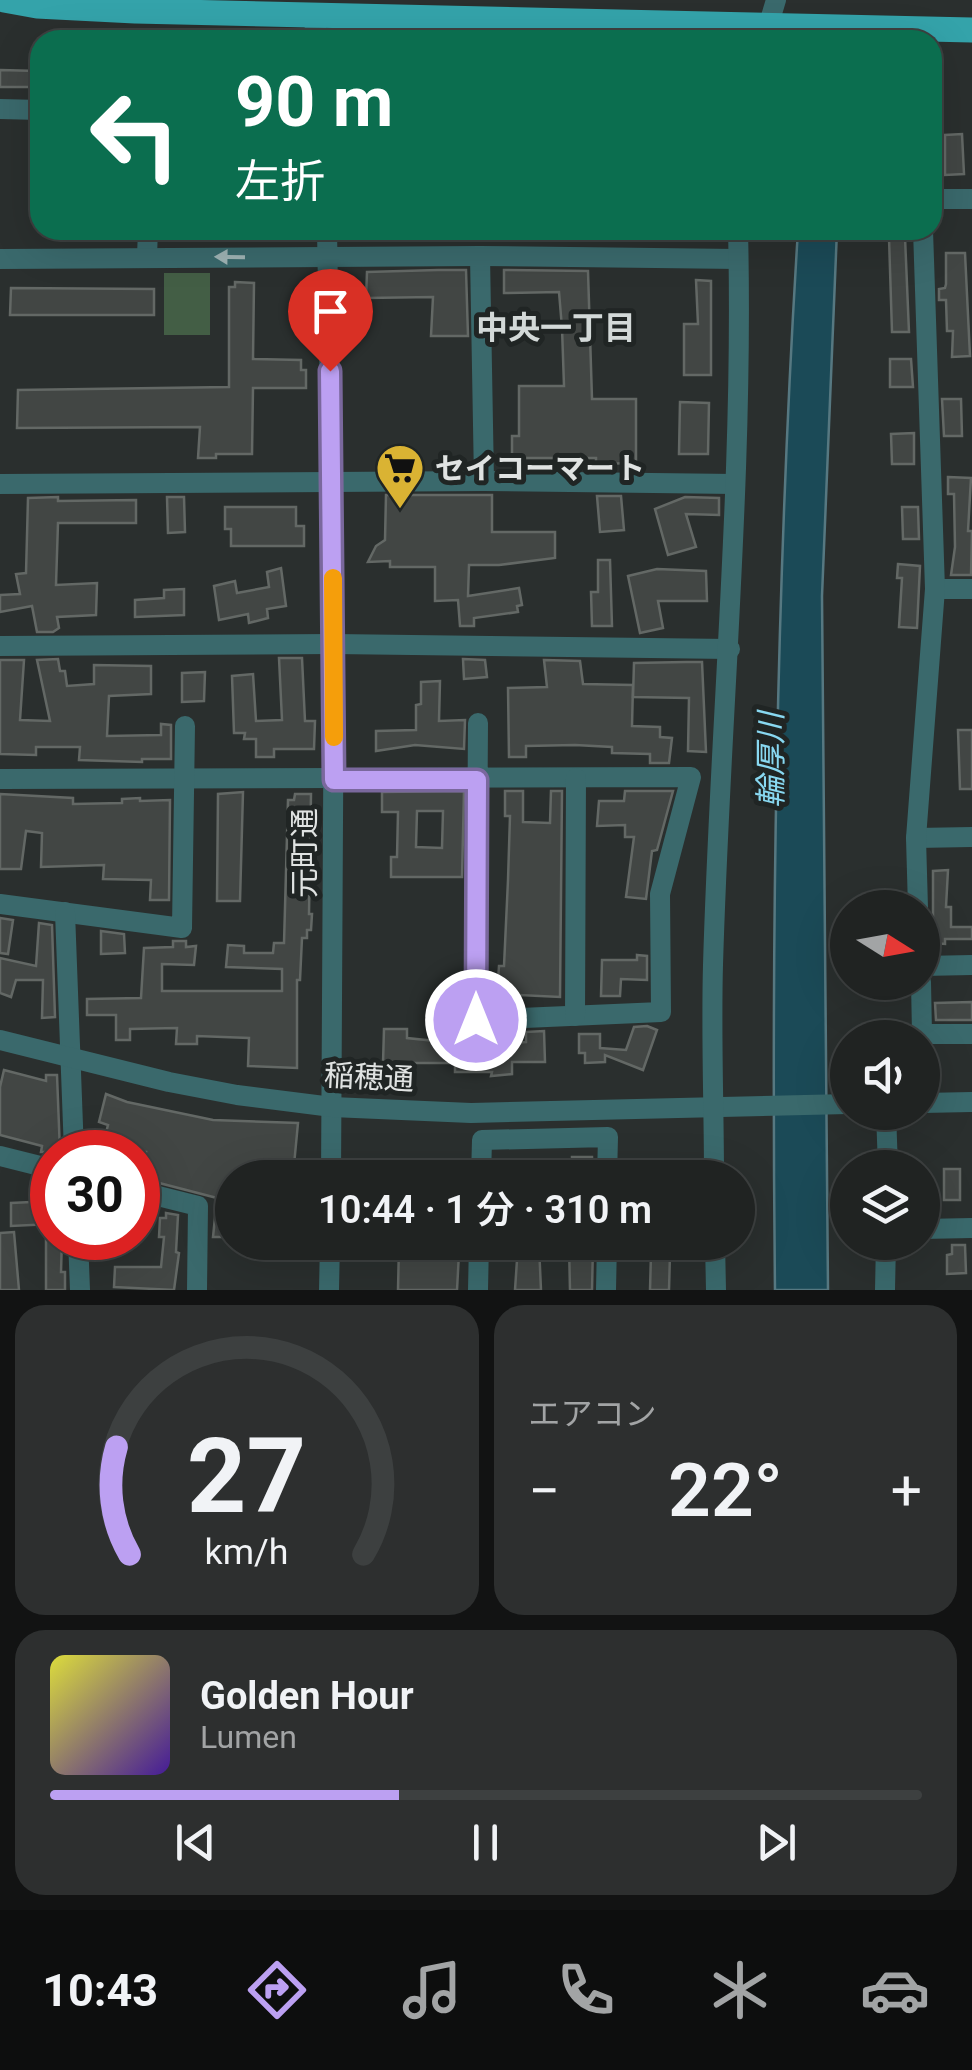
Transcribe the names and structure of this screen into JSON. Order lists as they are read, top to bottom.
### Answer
{
  "streets": {
    "street": ["元町通", "稲穂通"]
  },
  "crossings": [
    ["元町通", "稲穂通"]
  ],
  "districts": ["中央一丁目"],
  "water": ["輪厚川"],
  "places": {
    "supermarket": ["セイコーマート"]
  },
  "north": "right",
  "page": {
    "turn": ["90 m", "左折"],
    "limit": "30",
    "trip": "10:44 · 1 分 · 310 m",
    "tile": "エアコン",
    "heat": ["−", "22°", "+"],
    "song": ["Golden Hour", "Lumen"],
    "tabs": "10:43",
    "gauge": ["27", "km/h"]
  }
}
